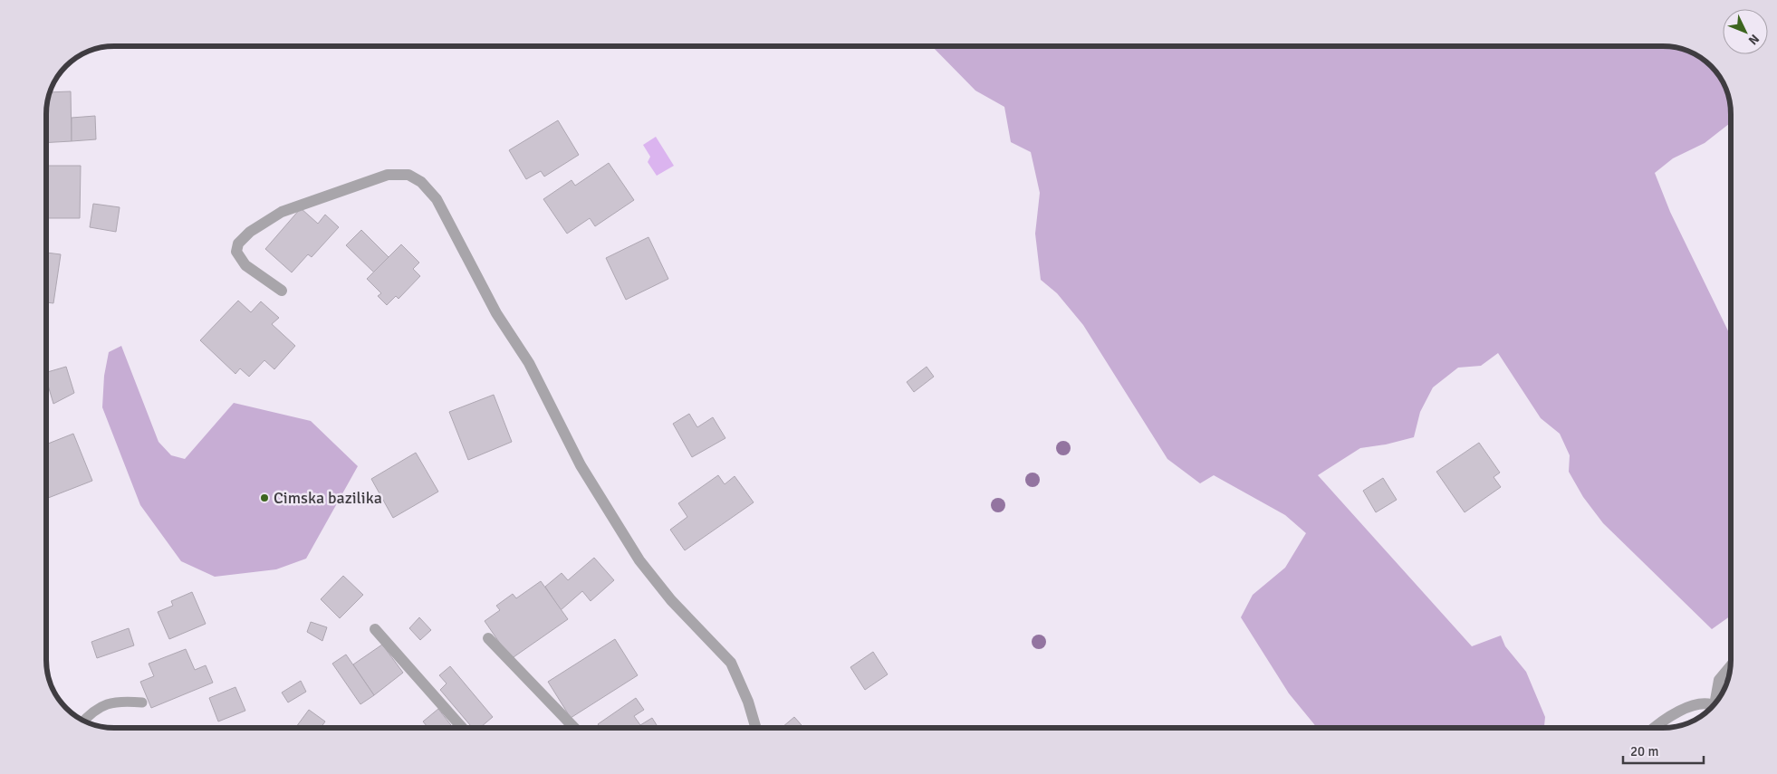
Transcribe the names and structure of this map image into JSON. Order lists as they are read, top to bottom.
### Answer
{
  "places": ["Cimska bazilika"],
  "scale_bar": "20 m",
  "north": "bottom right"
}
